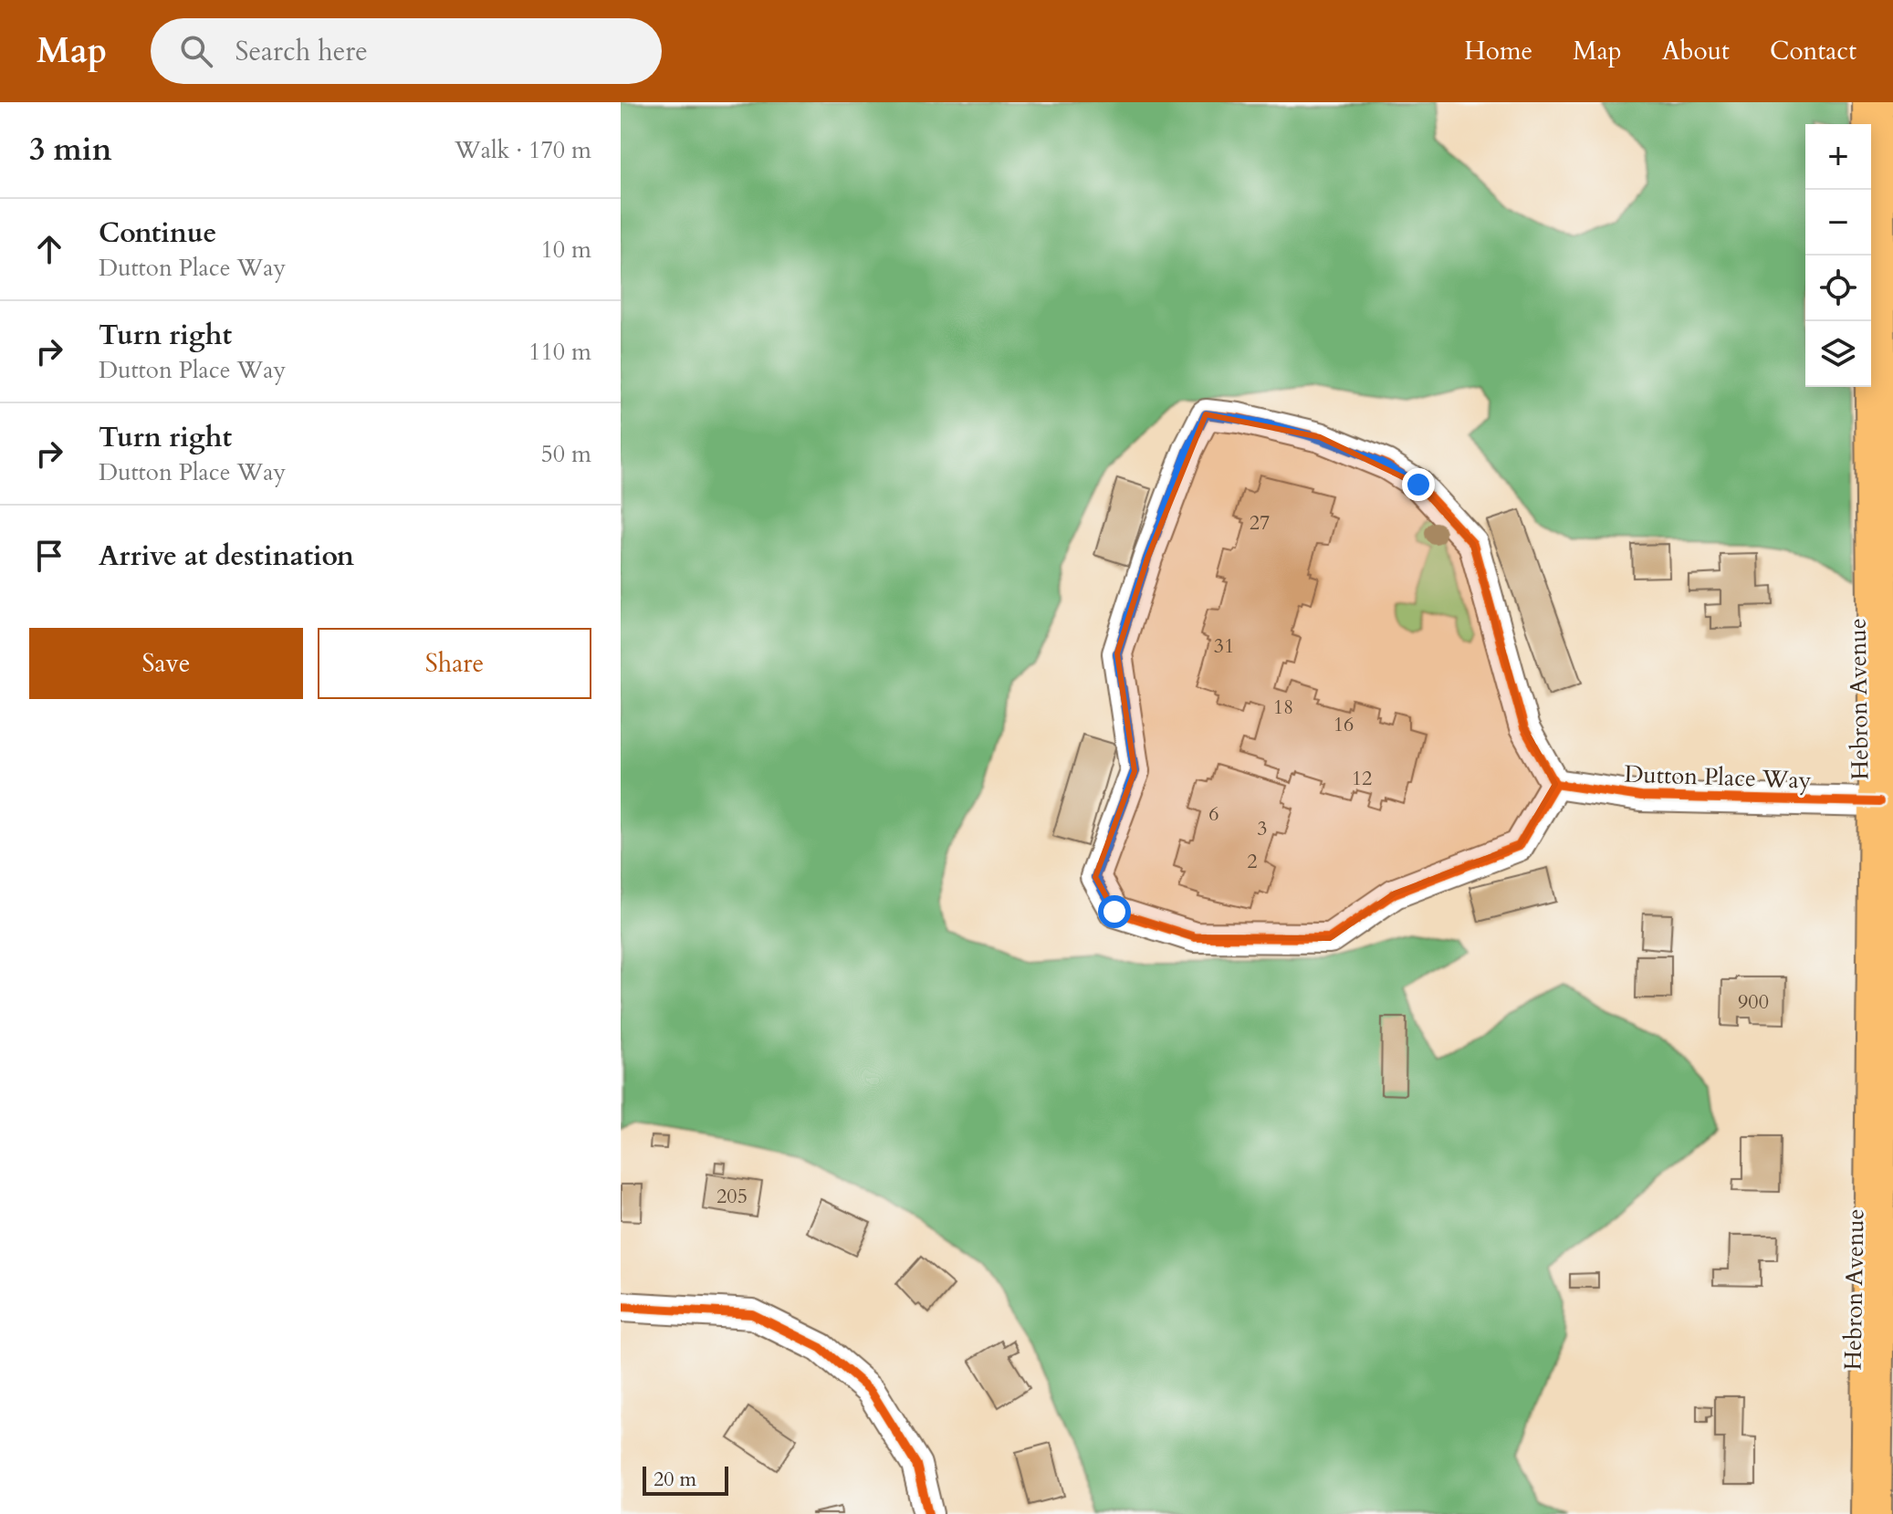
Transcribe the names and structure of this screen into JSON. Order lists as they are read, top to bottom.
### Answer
{
  "streets": {
    "main road": ["Hebron Avenue"],
    "street": ["Dutton Place Way"]
  },
  "crossings": [
    ["Hebron Avenue", "Dutton Place Way"]
  ],
  "house_numbers": [
    "27",
    "31",
    "18",
    "16",
    "12",
    "6",
    "3",
    "2",
    "900",
    "205"
  ],
  "scale_bar": "20 m",
  "page": {
    "header": "Map",
    "search": "Search here",
    "nav": [
      "Home",
      "Map",
      "About",
      "Contact"
    ],
    "heading": ["3 min", "Walk · 170 m"],
    "map_buttons": ["+", "−"],
    "list": [
      ["Continue", "Dutton Place Way", "10 m"],
      ["Turn right", "Dutton Place Way", "110 m"],
      ["Turn right", "Dutton Place Way", "50 m"],
      "Arrive at destination"
    ],
    "buttons": ["Save", "Share"],
    "scale": "20 m"
  }
}
